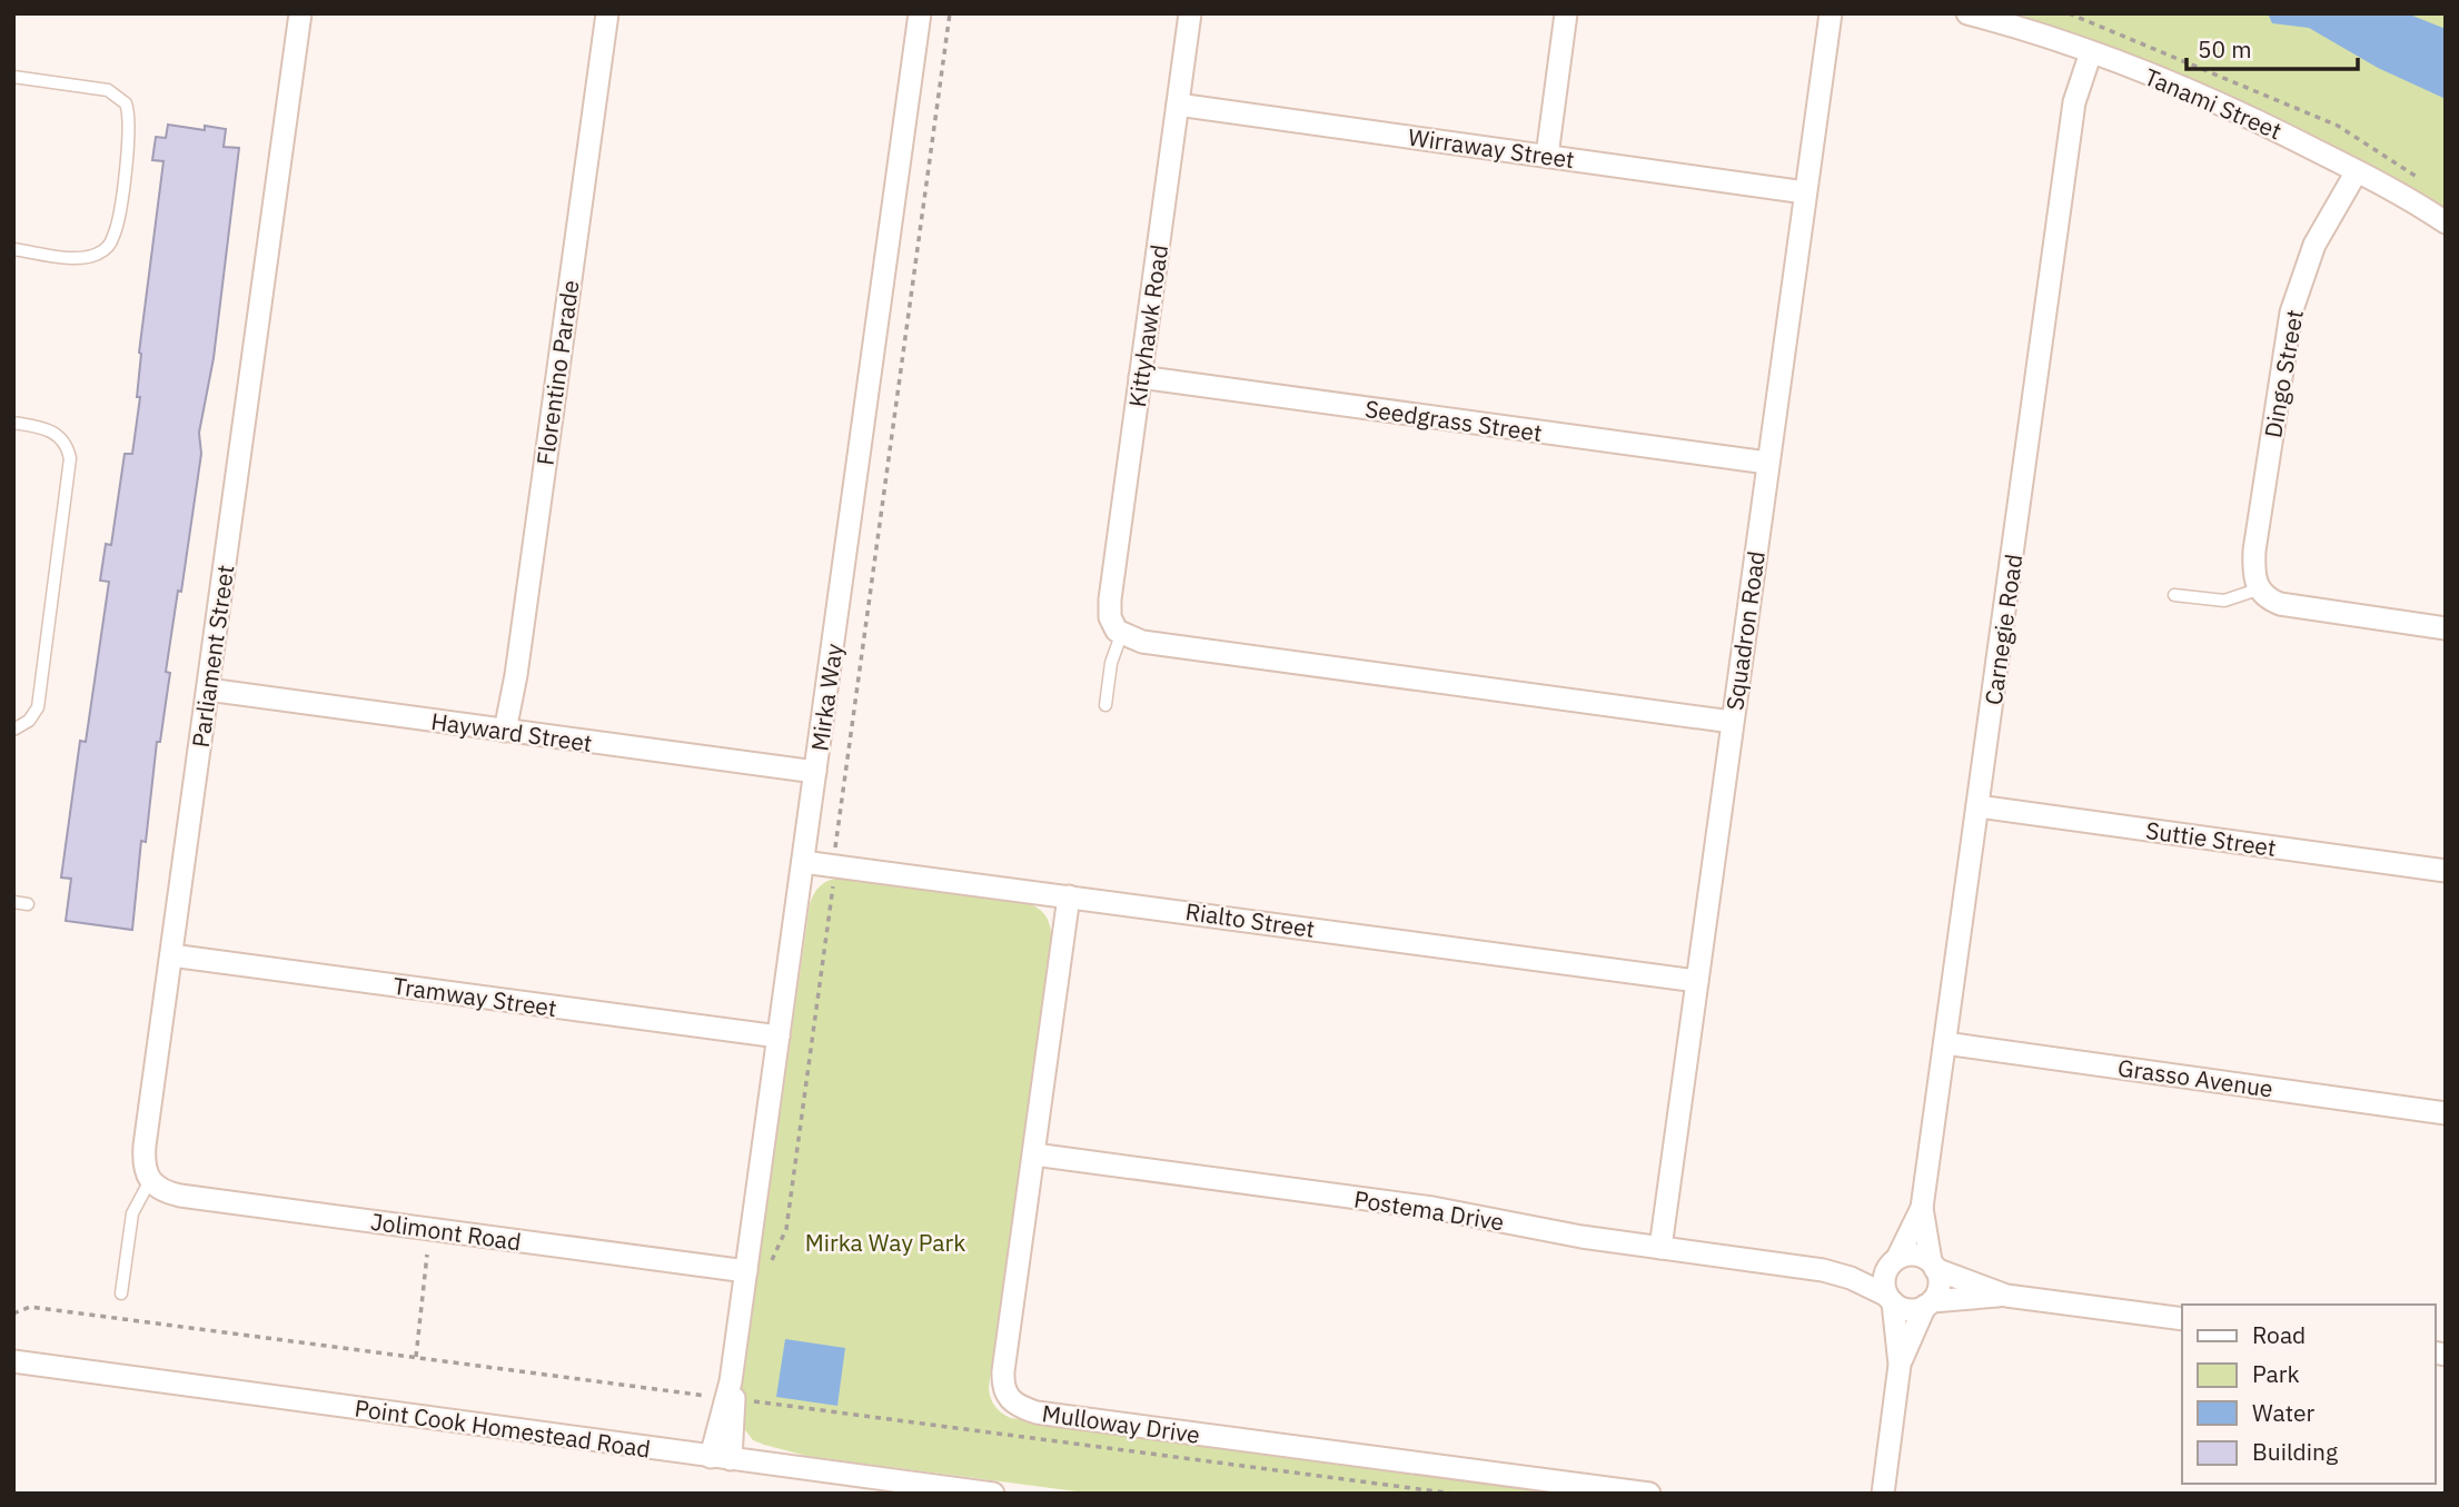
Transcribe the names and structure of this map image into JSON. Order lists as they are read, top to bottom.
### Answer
{
  "streets": {
    "street": [
      "Tanami Street",
      "Wirraway Street",
      "Kittyhawk Road",
      "Florentino Parade",
      "Dingo Street",
      "Seedgrass Street",
      "Carnegie Road",
      "Squadron Road",
      "Parliament Street",
      "Mirka Way",
      "Hayward Street",
      "Suttie Street",
      "Rialto Street",
      "Tramway Street",
      "Grasso Avenue",
      "Postema Drive",
      "Jolimont Road",
      "Mulloway Drive",
      "Point Cook Homestead Road"
    ]
  },
  "crossings": [
    ["Tanami Street", "Dingo Street"],
    ["Tanami Street", "Carnegie Road"],
    ["Wirraway Street", "Kittyhawk Road"],
    ["Wirraway Street", "Squadron Road"],
    ["Kittyhawk Road", "Seedgrass Street"],
    ["Florentino Parade", "Hayward Street"],
    ["Seedgrass Street", "Squadron Road"],
    ["Carnegie Road", "Suttie Street"],
    ["Carnegie Road", "Grasso Avenue"],
    ["Carnegie Road", "Postema Drive"],
    ["Squadron Road", "Rialto Street"],
    ["Squadron Road", "Postema Drive"],
    ["Parliament Street", "Hayward Street"],
    ["Parliament Street", "Tramway Street"],
    ["Parliament Street", "Jolimont Road"],
    ["Mirka Way", "Hayward Street"],
    ["Mirka Way", "Rialto Street"],
    ["Mirka Way", "Tramway Street"],
    ["Mirka Way", "Jolimont Road"],
    ["Mirka Way", "Point Cook Homestead Road"],
    ["Rialto Street", "Mulloway Drive"],
    ["Postema Drive", "Mulloway Drive"]
  ],
  "parks": ["Mirka Way Park"],
  "legend": [
    "Road",
    "Park",
    "Water",
    "Building"
  ],
  "scale_bar": "50 m"
}
